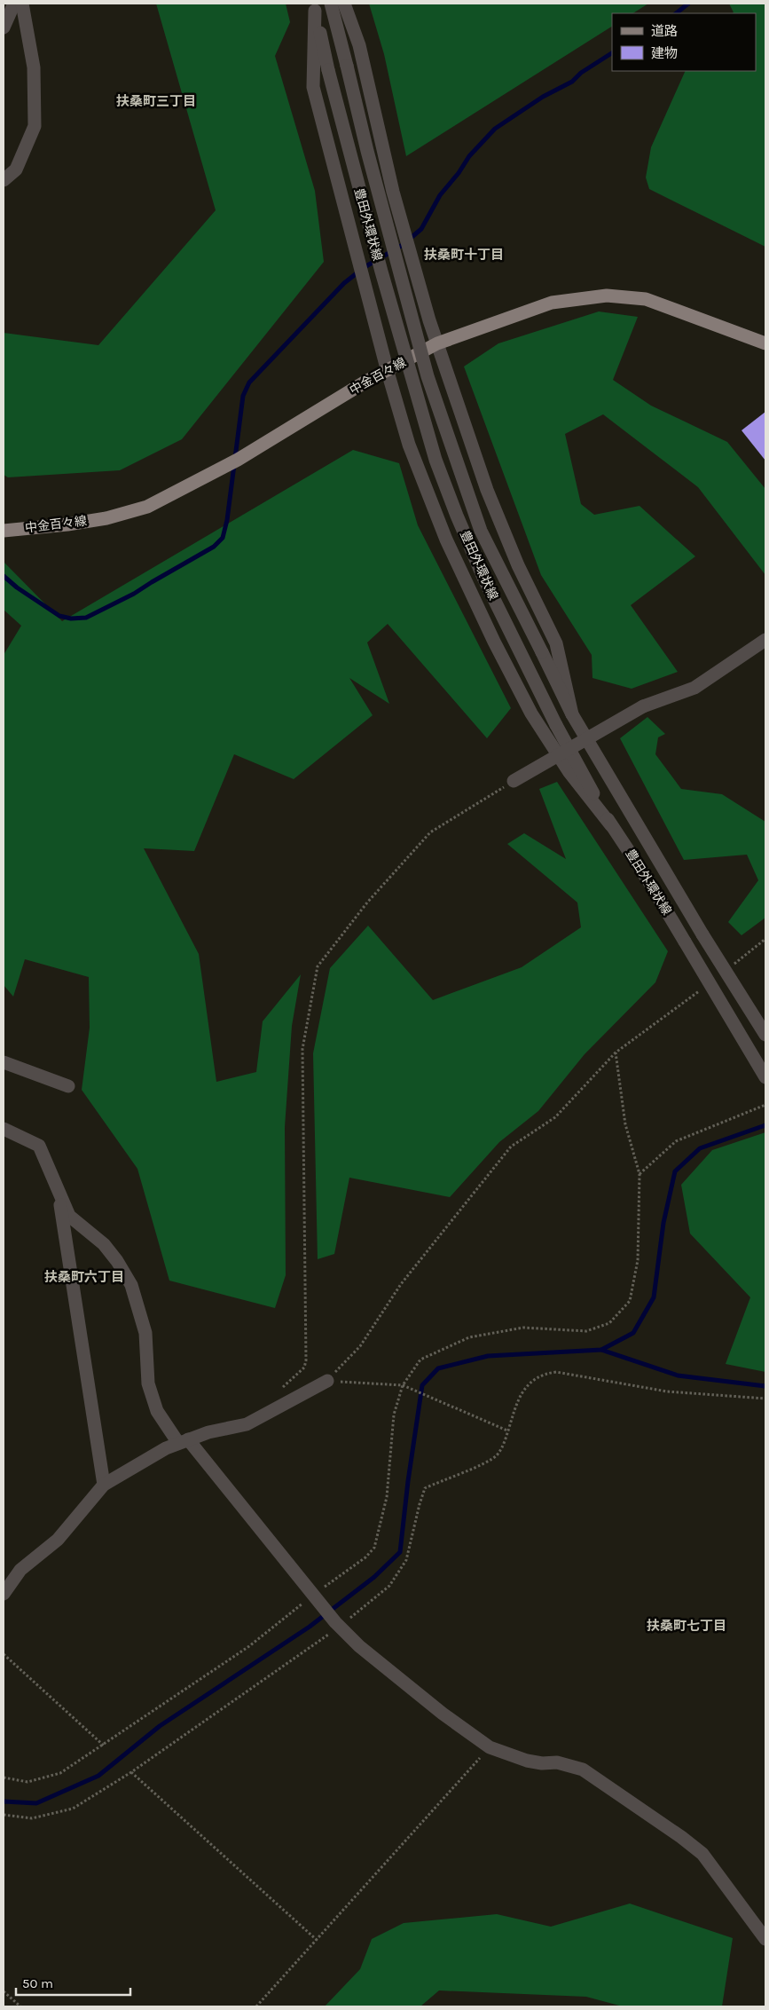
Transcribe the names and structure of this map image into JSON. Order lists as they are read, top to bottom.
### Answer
{
  "streets": {
    "main road": ["中金百々線"],
    "street": ["豊田外環状線"]
  },
  "districts": [
    "扶桑町三丁目",
    "扶桑町十丁目",
    "扶桑町六丁目",
    "扶桑町七丁目"
  ],
  "legend": ["道路", "建物"],
  "scale_bar": "50 m"
}
